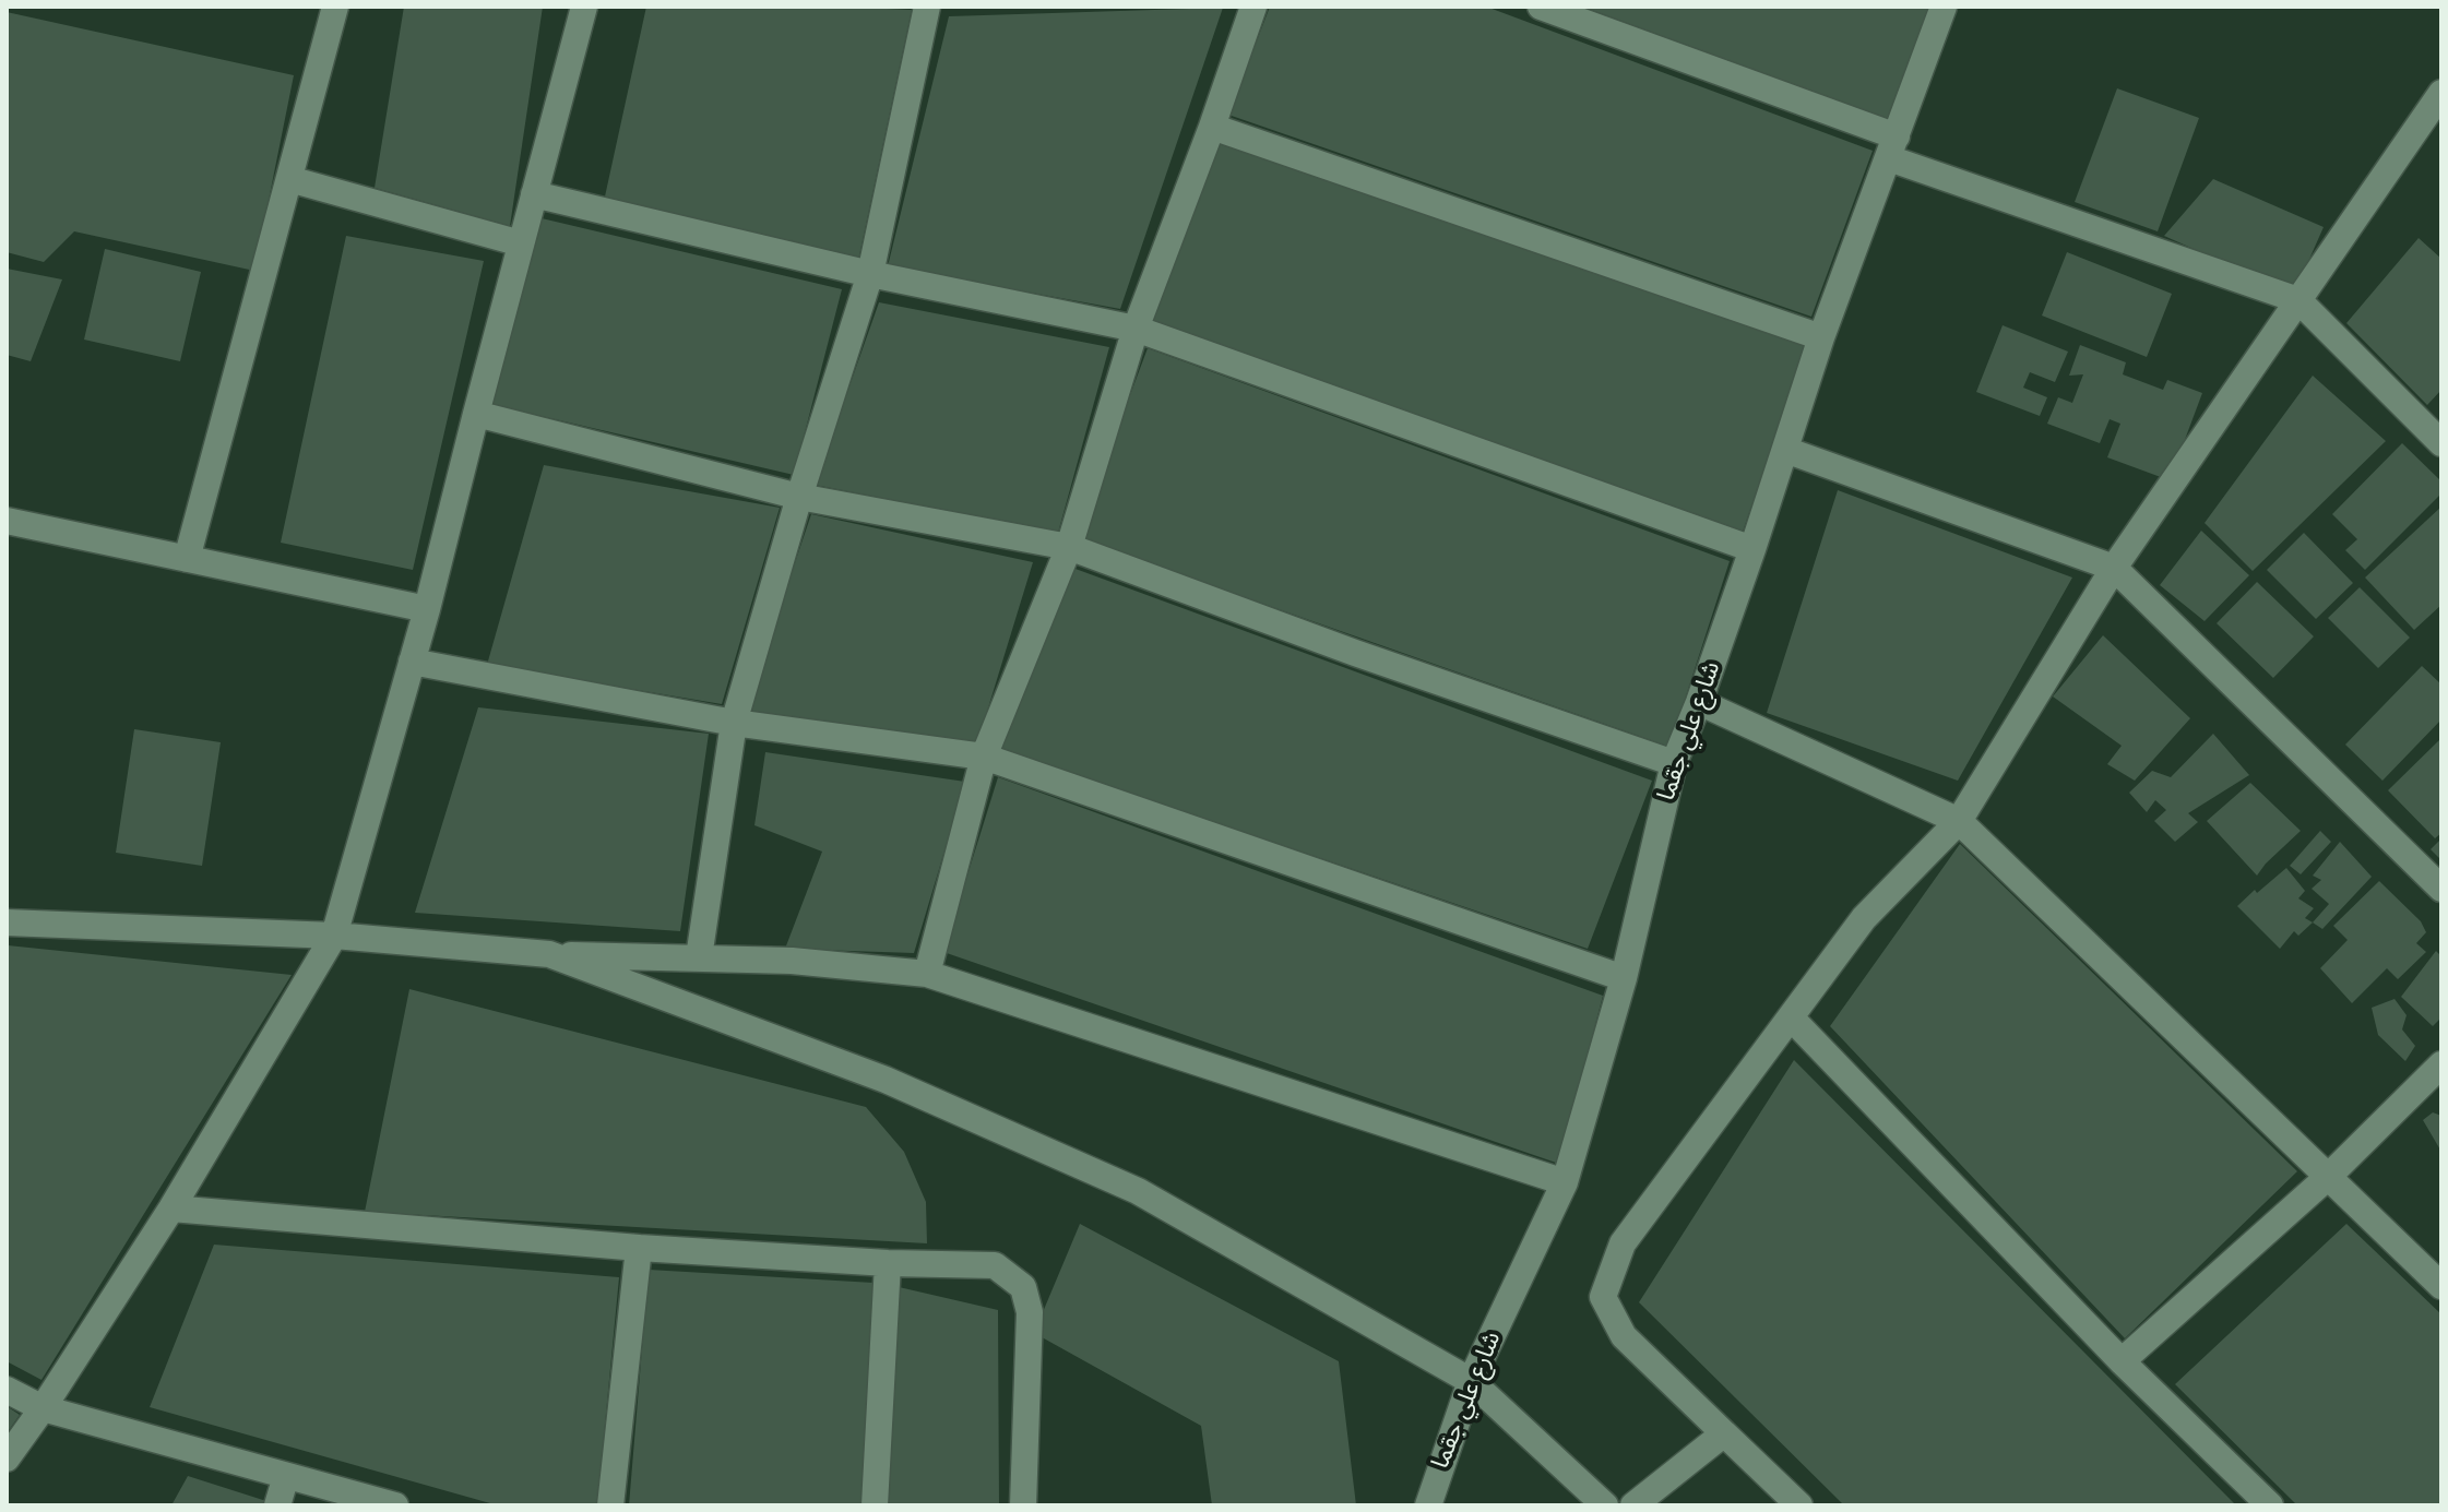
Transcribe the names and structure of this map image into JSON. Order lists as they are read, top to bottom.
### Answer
{
  "streets": {
    "street": ["شارع علي جقما"]
  }
}
